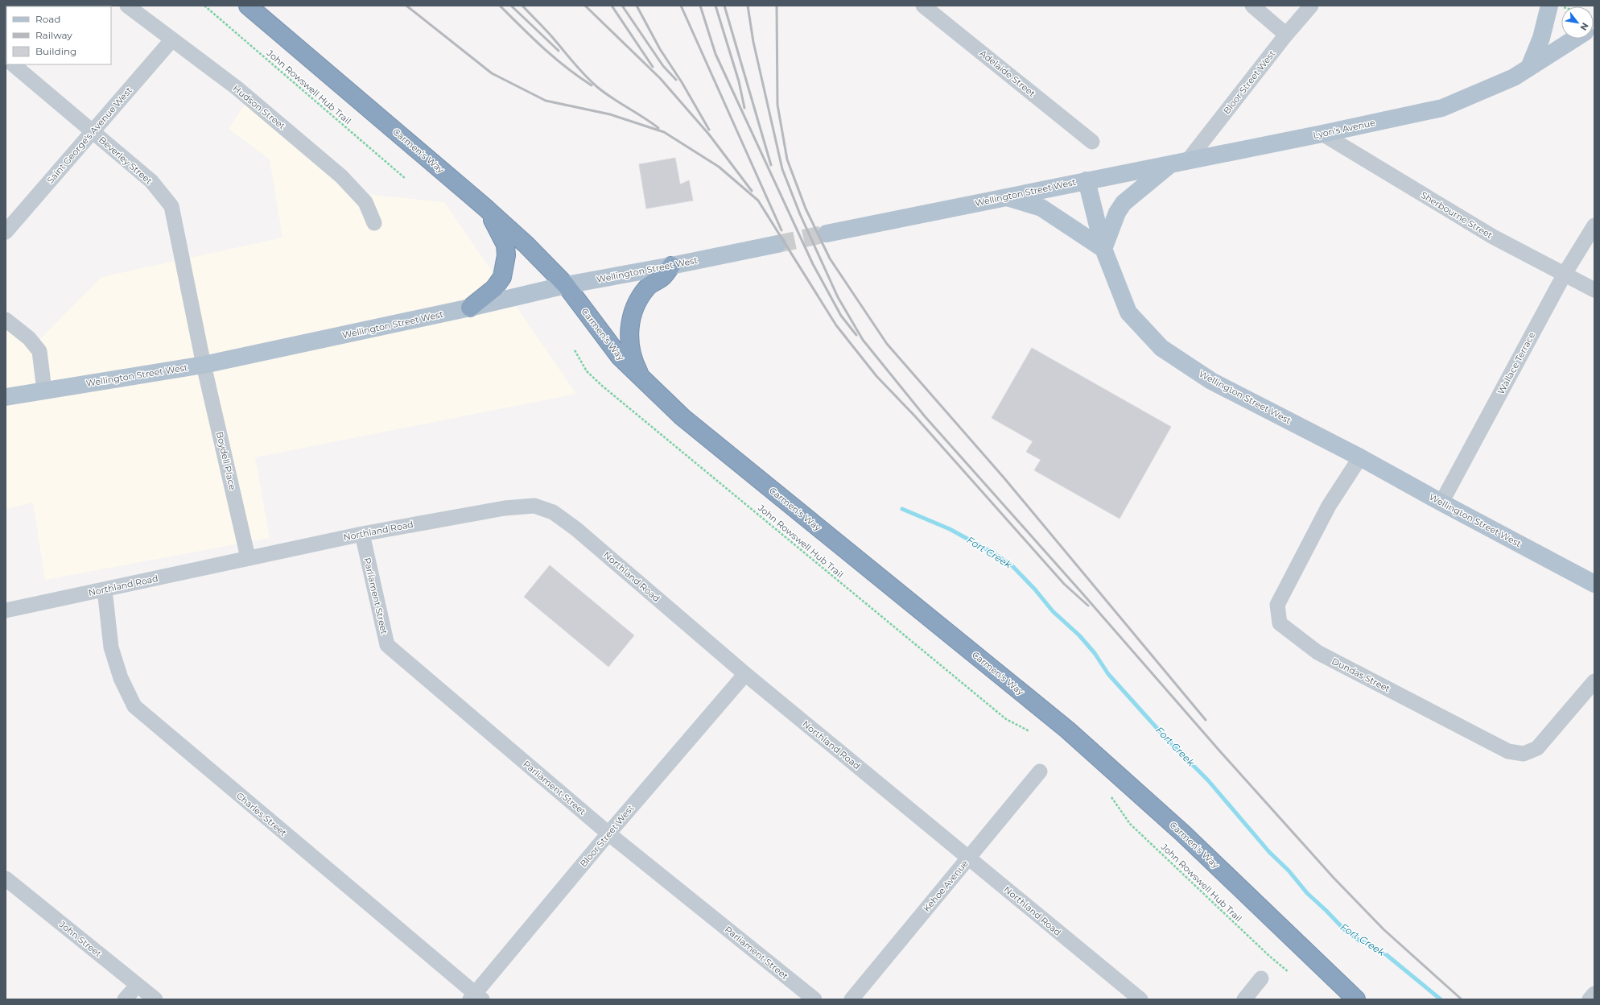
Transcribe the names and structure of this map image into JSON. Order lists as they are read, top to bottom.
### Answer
{
  "streets": {
    "highway": ["Carmen's Way"],
    "main road": ["Lyon's Avenue", "Wellington Street West"],
    "street": [
      "Adelaide Street",
      "Bloor Street West",
      "Hudson Street",
      "Saint George's Avenue West",
      "Beverley Street",
      "Sherbourne Street",
      "Wallace Terrace",
      "Boydell Place",
      "Northland Road",
      "Parliament Street",
      "Dundas Street",
      "Charles Street",
      "Kehoe Avenue",
      "John Street"
    ],
    "path": ["John Rowswell Hub Trail"]
  },
  "crossings": [
    ["Bloor Street West", "Lyon's Avenue"],
    ["Bloor Street West", "Northland Road"],
    ["Bloor Street West", "Parliament Street"],
    ["Bloor Street West", "Charles Street"],
    ["Hudson Street", "Saint George's Avenue West"],
    ["Lyon's Avenue", "Wellington Street West"],
    ["Lyon's Avenue", "Sherbourne Street"],
    ["Saint George's Avenue West", "Beverley Street"],
    ["Carmen's Way", "Wellington Street West"],
    ["Beverley Street", "Wellington Street West"],
    ["Beverley Street", "Boydell Place"],
    ["Wellington Street West", "Wallace Terrace"],
    ["Wellington Street West", "Boydell Place"],
    ["Wellington Street West", "Dundas Street"],
    ["Sherbourne Street", "Wallace Terrace"],
    ["Boydell Place", "Northland Road"],
    ["Northland Road", "Parliament Street"],
    ["Northland Road", "Charles Street"],
    ["Northland Road", "Kehoe Avenue"]
  ],
  "water": ["Fort Creek"],
  "legend": ["Road", "Railway", "Building"],
  "north": "bottom right"
}
